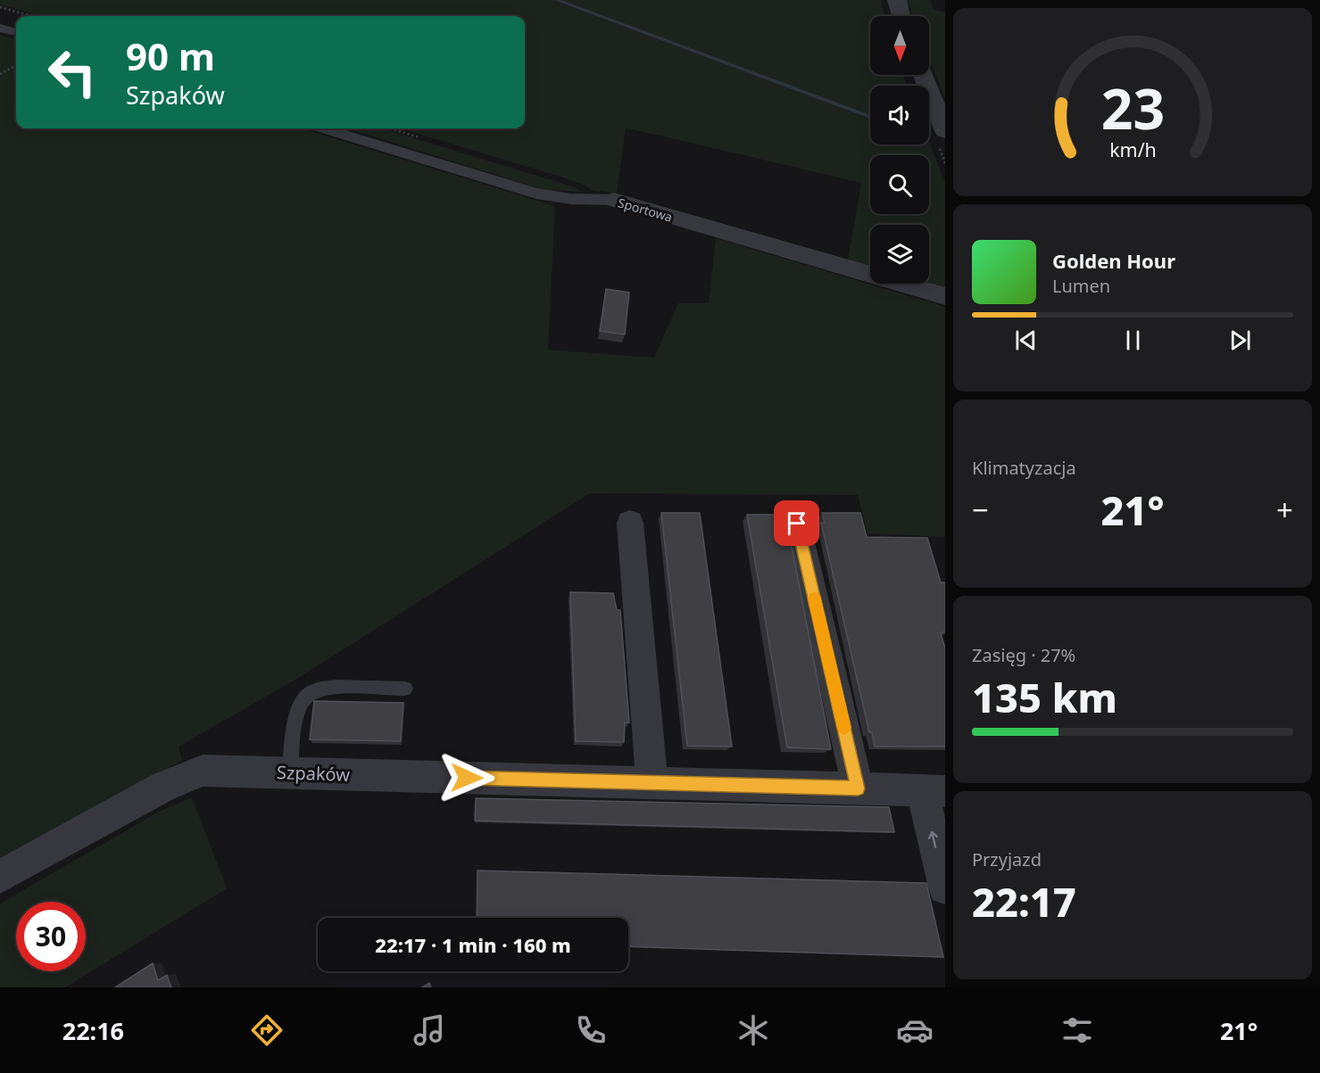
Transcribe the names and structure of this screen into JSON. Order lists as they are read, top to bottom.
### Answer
{
  "streets": {
    "street": ["Sportowa", "Szpaków"]
  },
  "north": "bottom",
  "page": {
    "turn": ["90 m", "Szpaków"],
    "song": ["Golden Hour", "Lumen"],
    "tile": [
      "Klimatyzacja",
      ["Zasięg · 27%", "135 km"],
      ["Przyjazd", "22:17"]
    ],
    "heat": ["−", "21°", "+"],
    "limit": "30",
    "trip": "22:17 · 1 min · 160 m",
    "tabs": ["22:16", "21°"],
    "gauge": ["23", "km/h"]
  }
}
